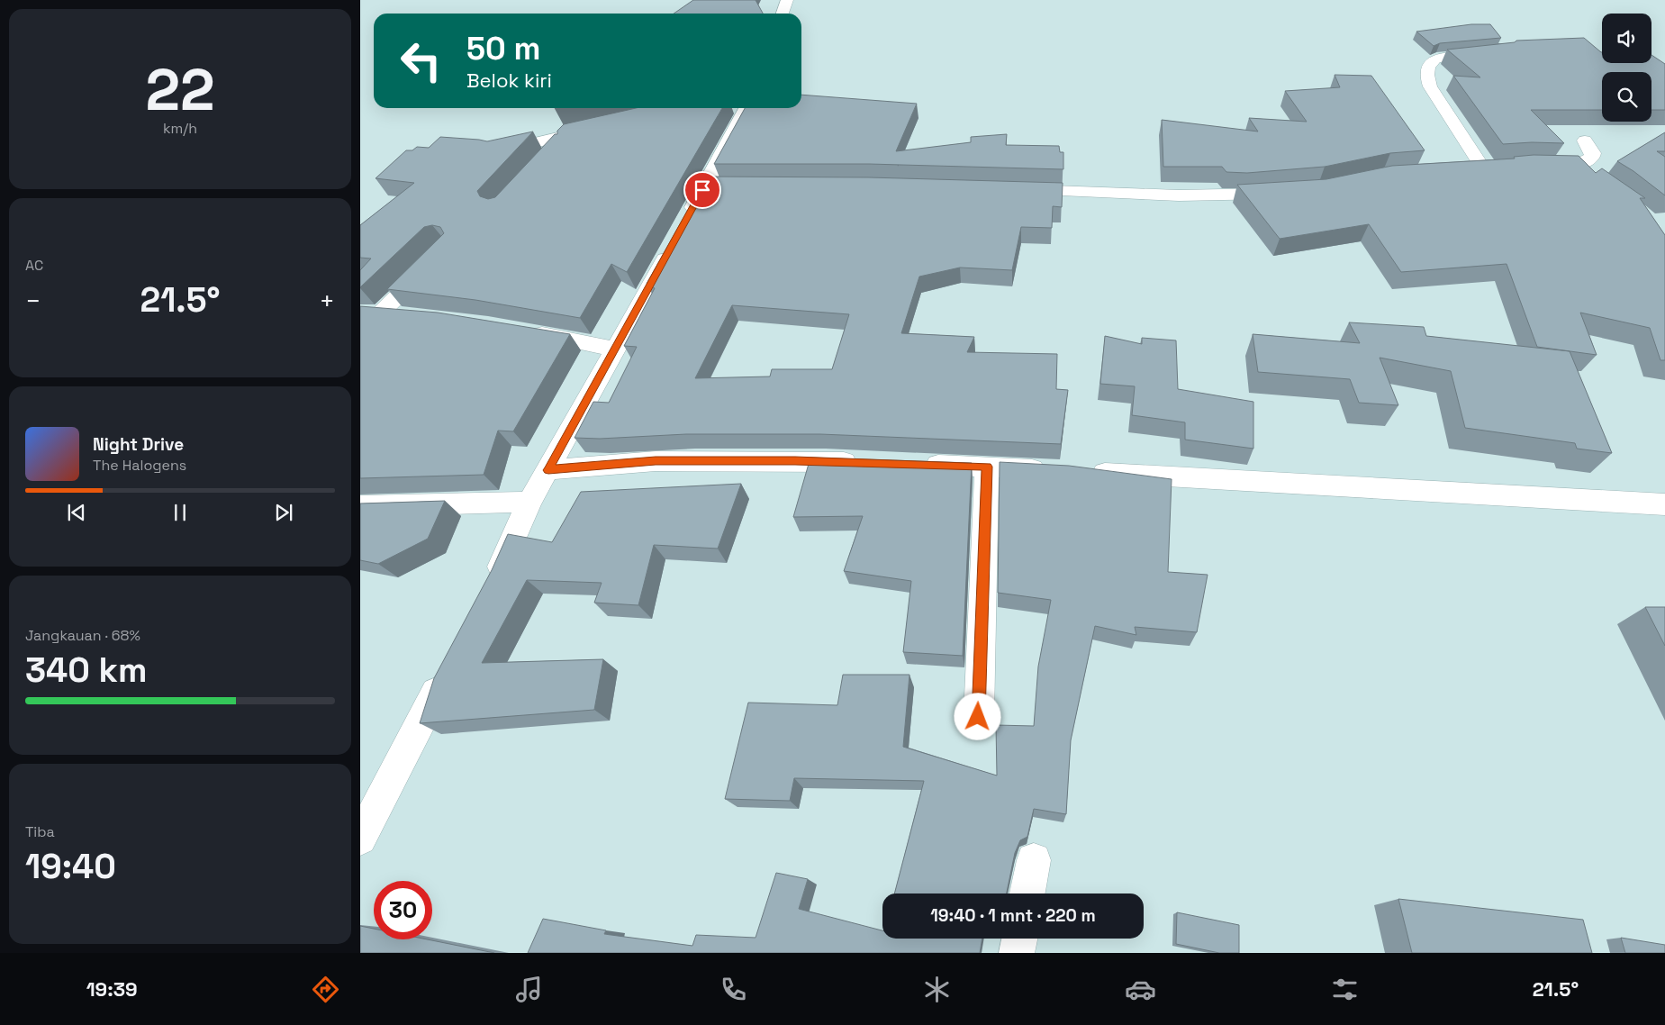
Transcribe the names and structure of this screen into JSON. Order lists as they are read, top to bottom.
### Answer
{
  "page": {
    "tile": [
      ["22", "km/h"],
      "AC",
      ["Jangkauan · 68%", "340 km"],
      ["Tiba", "19:40"]
    ],
    "turn": ["50 m", "Belok kiri"],
    "heat": ["−", "21.5°", "+"],
    "song": ["Night Drive", "The Halogens"],
    "limit": "30",
    "trip": "19:40 · 1 mnt · 220 m",
    "tabs": ["19:39", "21.5°"]
  }
}
